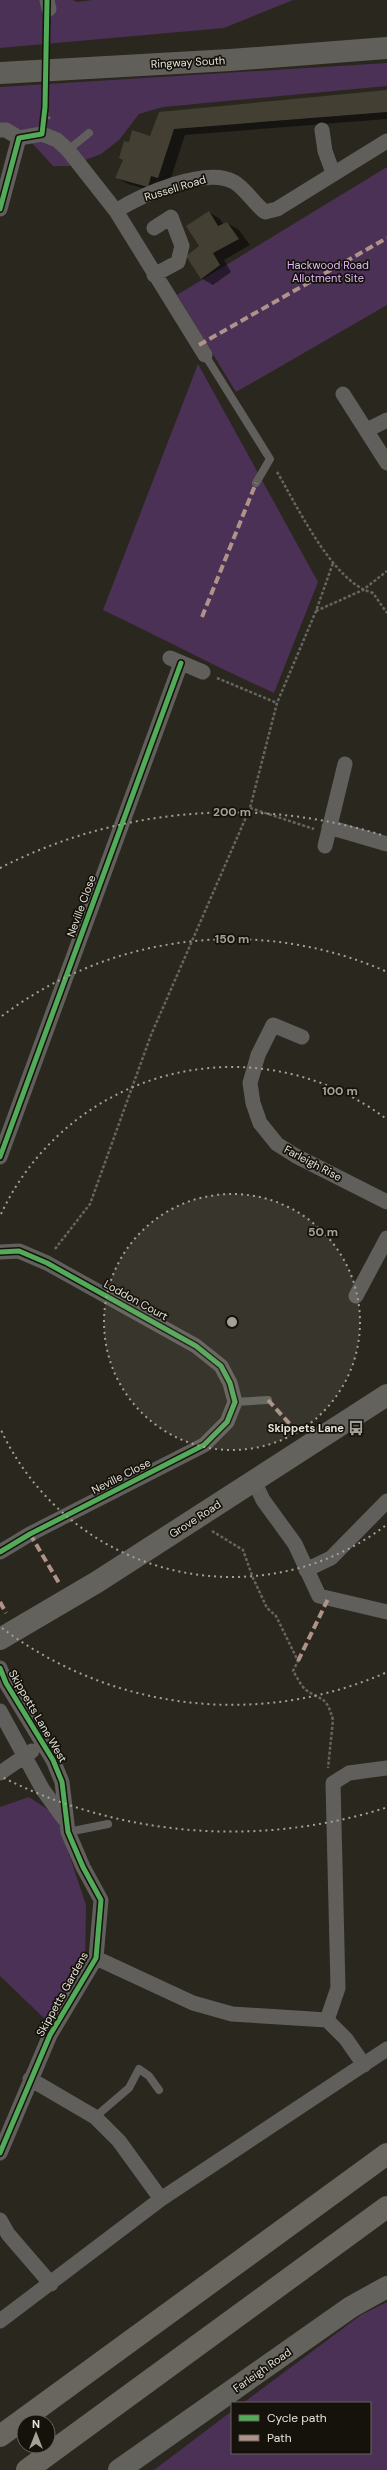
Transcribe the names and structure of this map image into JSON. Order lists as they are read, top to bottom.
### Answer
{
  "streets": {
    "main road": ["Ringway South"],
    "street": [
      "Russell Road",
      "Neville Close",
      "Farleigh Rise",
      "Loddon Court",
      "Grove Road",
      "Skippetts Lane West",
      "Skippetts Gardens",
      "Farleigh Road"
    ]
  },
  "crossings": [
    ["Neville Close", "Loddon Court"],
    ["Skippetts Lane West", "Skippetts Gardens"]
  ],
  "parks": ["Hackwood Road Allotment Site"],
  "places": {
    "bus stop": ["Skippets Lane"]
  },
  "legend": ["Cycle path", "Path"],
  "north": "top",
  "rings": [
    "200 m",
    "150 m",
    "100 m",
    "50 m"
  ]
}
